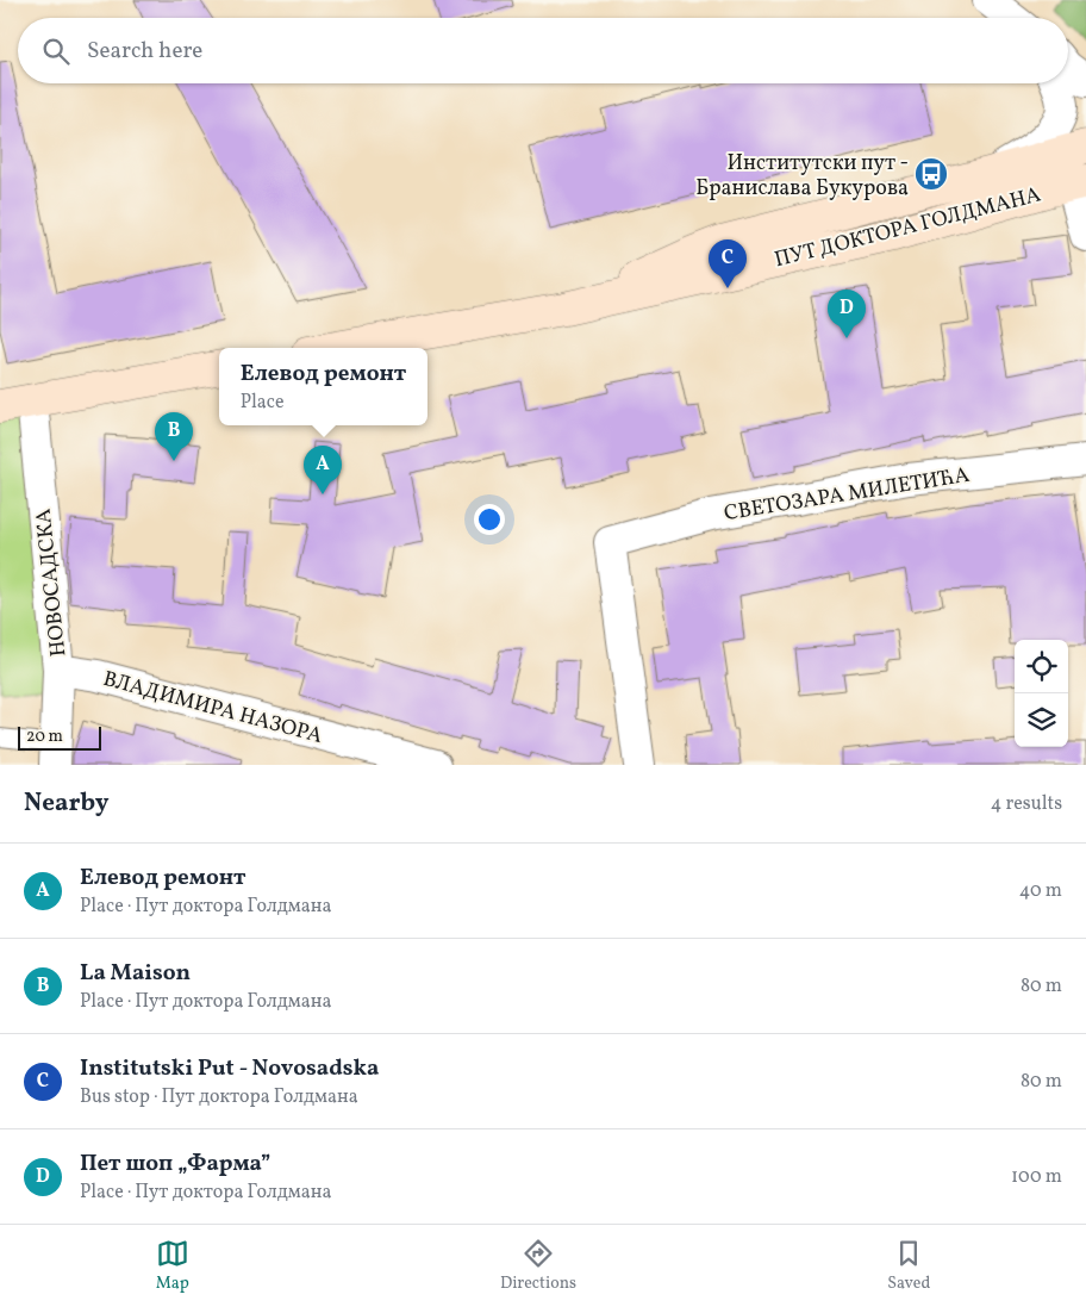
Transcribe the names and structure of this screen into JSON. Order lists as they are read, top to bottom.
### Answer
{
  "streets": {
    "street": [
      "ПУТ ДОКТОРА ГОЛДМАНА",
      "СВЕТОЗАРА МИЛЕТИЋА",
      "НОВОСАДСКА",
      "ВЛАДИМИРА НАЗОРА"
    ]
  },
  "crossings": [
    ["НОВОСАДСКА", "ВЛАДИМИРА НАЗОРА"]
  ],
  "places": {
    "bus stop": ["Институтски пут - Бранислава Букурова"]
  },
  "scale_bar": "20 m",
  "page": {
    "search": "Search here",
    "pins": [
      "C",
      "D",
      "B",
      "A"
    ],
    "popup": ["Елевод ремонт", "Place"],
    "scale": "20 m",
    "heading": ["Nearby", "4 results"],
    "list": [
      {
        "mark": "A",
        "name": "Елевод ремонт",
        "note": "Place · Пут доктора Голдмана",
        "value": "40 m"
      },
      {
        "mark": "B",
        "name": "La Maison",
        "note": "Place · Пут доктора Голдмана",
        "value": "80 m"
      },
      {
        "mark": "C",
        "name": "Institutski Put - Novosadska",
        "note": "Bus stop · Пут доктора Голдмана",
        "value": "80 m"
      },
      {
        "mark": "D",
        "name": "Пет шоп „Фарма”",
        "note": "Place · Пут доктора Голдмана",
        "value": "100 m"
      }
    ],
    "nav": ["Map", "Directions", "Saved"]
  }
}
